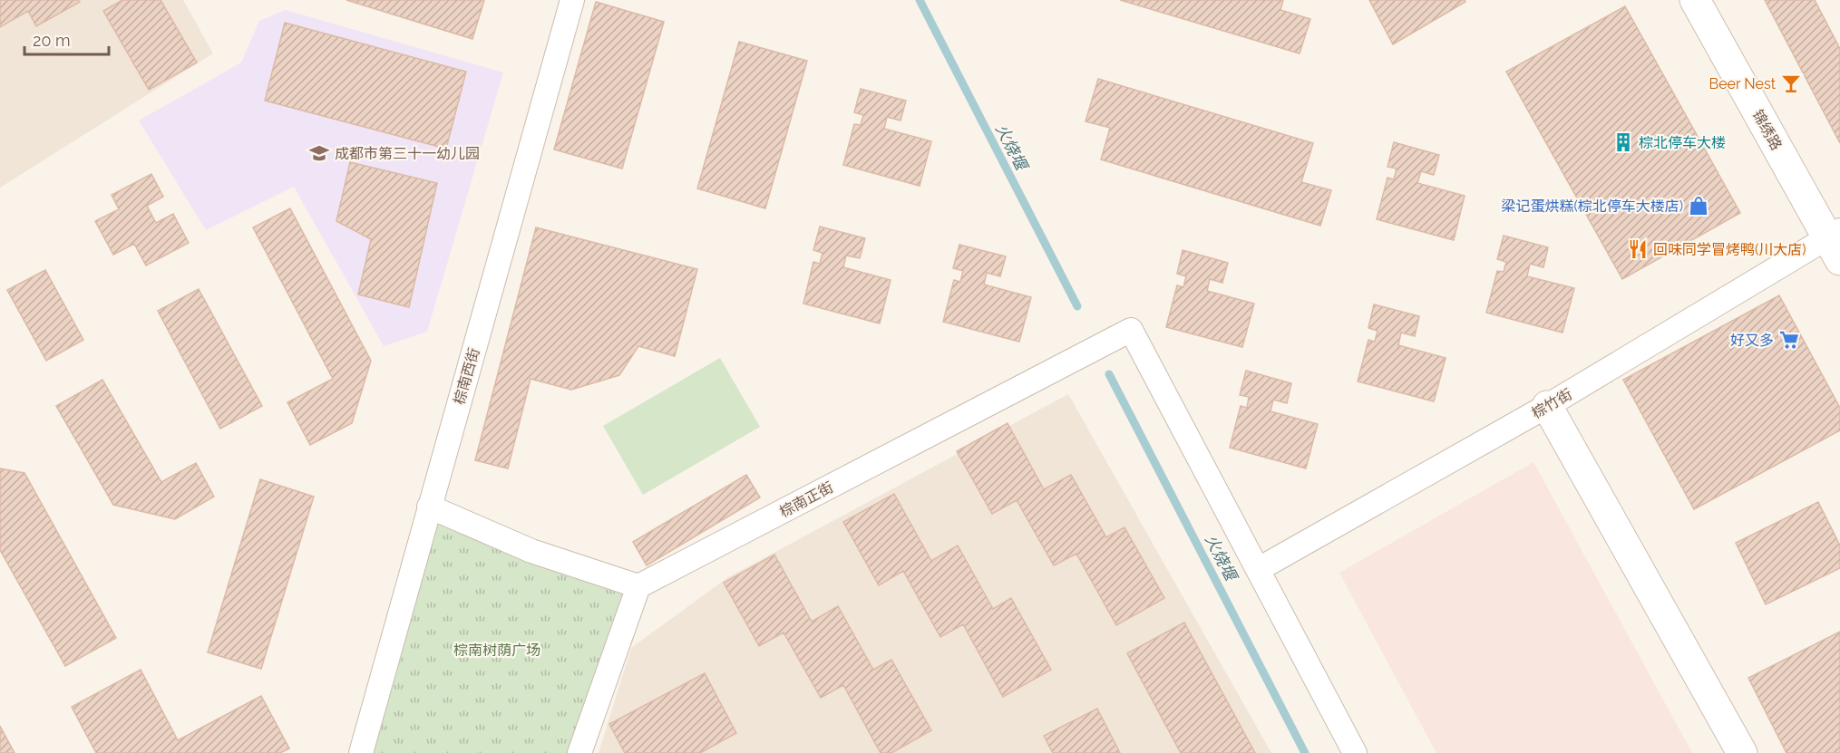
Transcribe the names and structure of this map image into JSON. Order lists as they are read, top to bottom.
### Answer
{
  "streets": {
    "street": [
      "锦绣路",
      "棕南西街",
      "棕竹街",
      "棕南正街"
    ]
  },
  "crossings": [
    ["锦绣路", "棕竹街"],
    ["棕竹街", "棕南正街"]
  ],
  "water": ["火烧堰"],
  "parks": ["棕南树荫广场"],
  "places": {
    "bar": ["Beer Nest"],
    "building": ["棕北停车大楼"],
    "school or university": ["成都市第三十一幼儿园"],
    "shop": ["梁记蛋烘糕(棕北停车大楼店)"],
    "restaurant": ["回味同学冒烤鸭(川大店)"],
    "supermarket": ["好又多"]
  },
  "scale_bar": "20 m"
}
